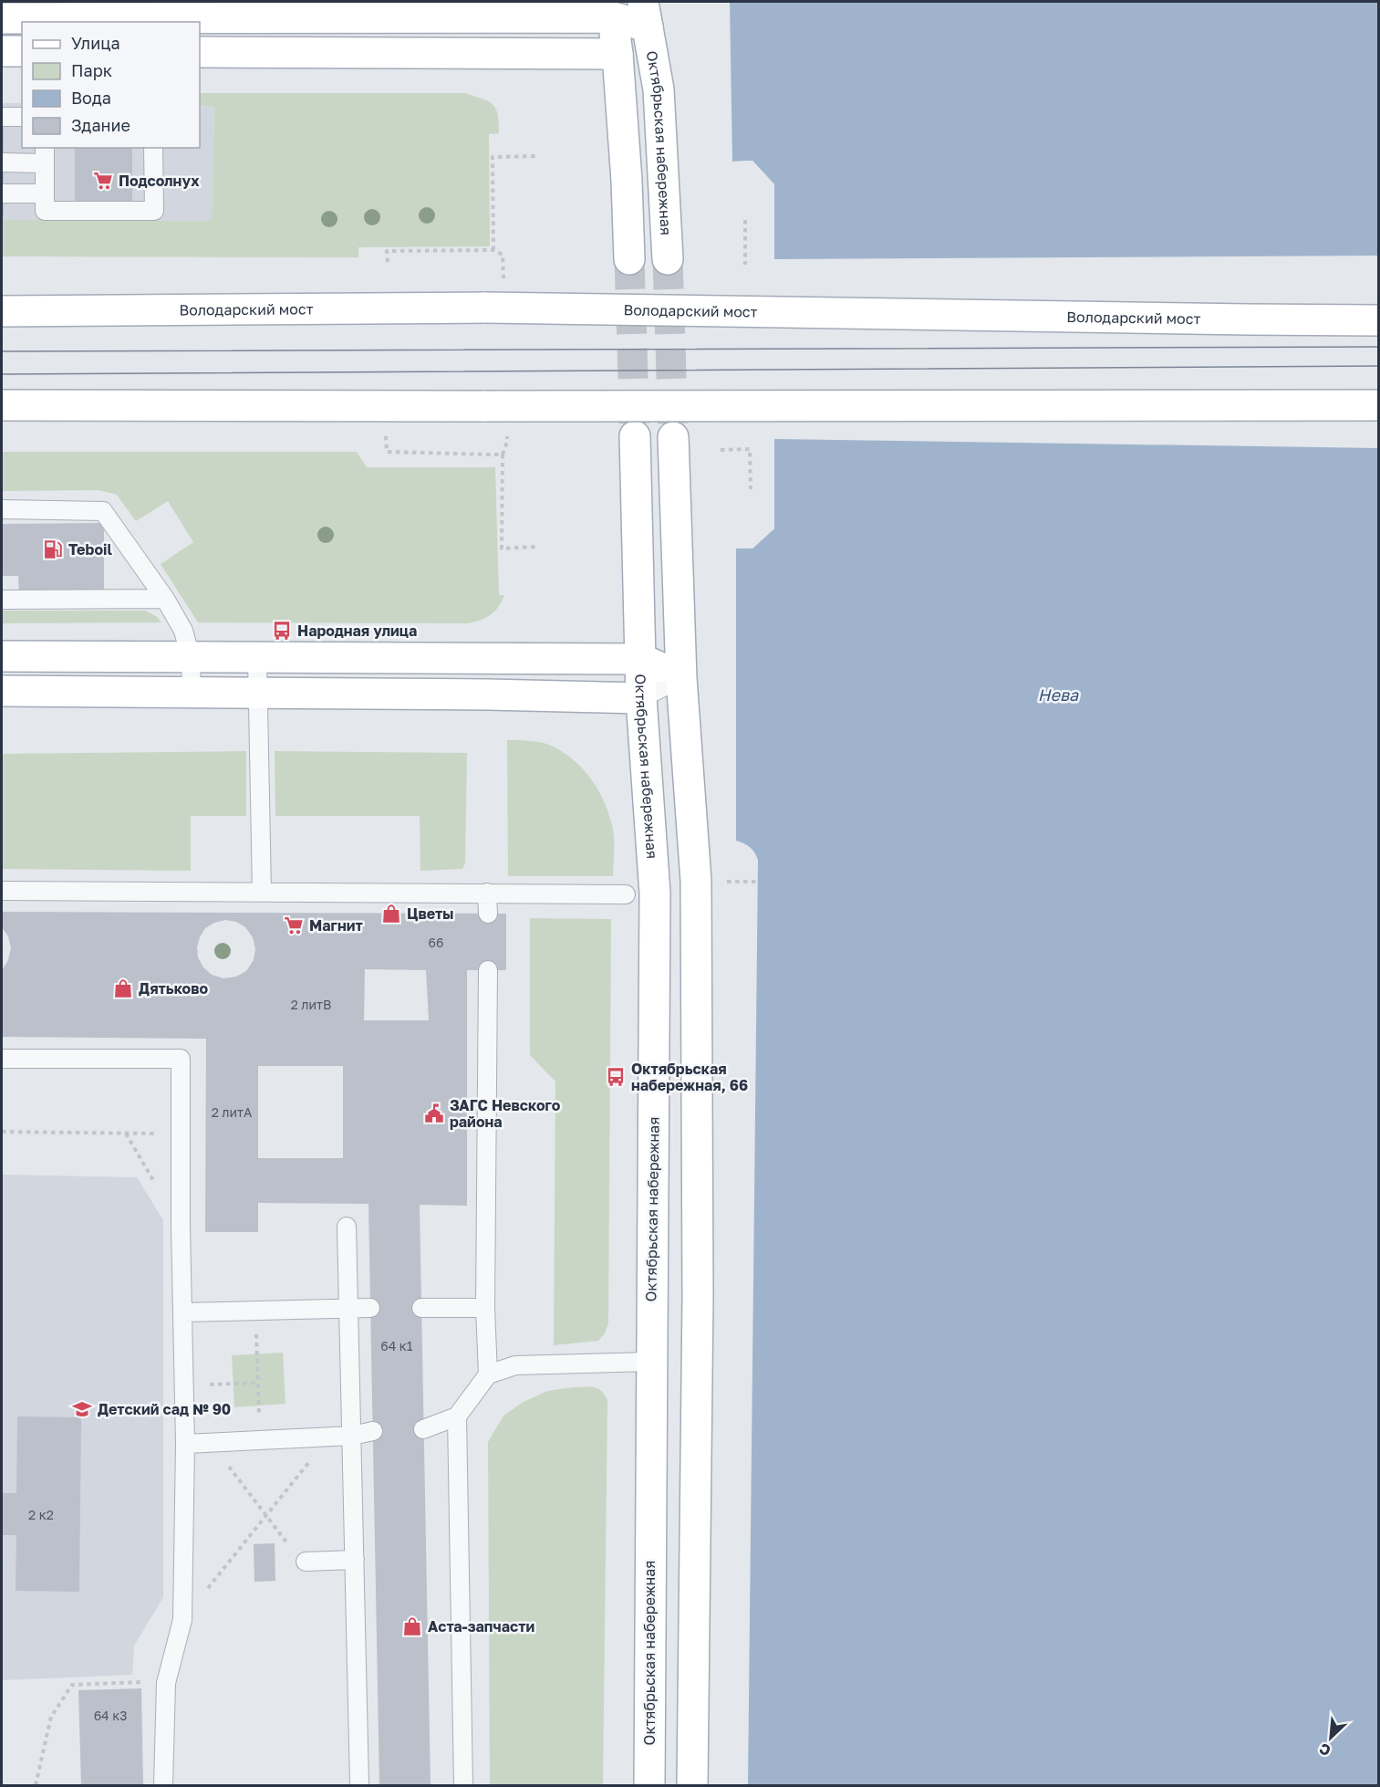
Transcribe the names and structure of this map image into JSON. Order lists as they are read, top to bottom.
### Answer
{
  "streets": {
    "main road": ["Октябрьская набережная", "Володарский мост"]
  },
  "water": ["Нева"],
  "places": {
    "supermarket": ["Подсолнух", "Магнит"],
    "fuel station": ["Teboil"],
    "bus stop": ["Народная улица", "Октябрьская набережная, 66"],
    "shop": ["Цветы", "Дятьково", "Аста-запчасти"],
    "public building": ["ЗАГС Невского района"],
    "school or university": ["Детский сад № 90"]
  },
  "house_numbers": [
    "66",
    "2 литВ",
    "2 литА",
    "64 к1",
    "2 к2",
    "64 к3"
  ],
  "legend": [
    "Улица",
    "Парк",
    "Вода",
    "Здание"
  ],
  "north": "bottom left"
}
